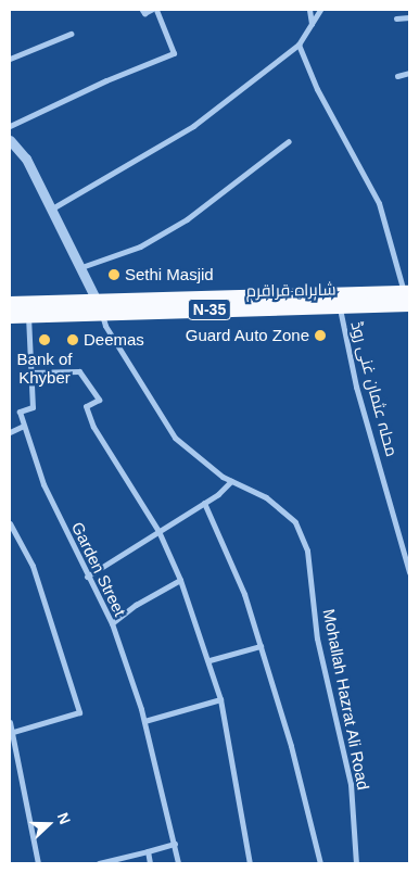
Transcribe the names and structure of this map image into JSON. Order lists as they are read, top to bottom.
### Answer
{
  "streets": {
    "highway": ["شاہراہ قراقرم", "N-35"],
    "street": ["محلہ عثمان غنی روڈ", "Garden Street", "Mohallah Hazrat Ali Road"]
  },
  "crossings": [
    ["شاہراہ قراقرم", "محلہ عثمان غنی روڈ"],
    ["شاہراہ قراقرم", "Mohallah Hazrat Ali Road"]
  ],
  "places": [
    "Sethi Masjid",
    "Guard Auto Zone",
    "Bank of Khyber",
    "Deemas"
  ],
  "north": "right"
}
